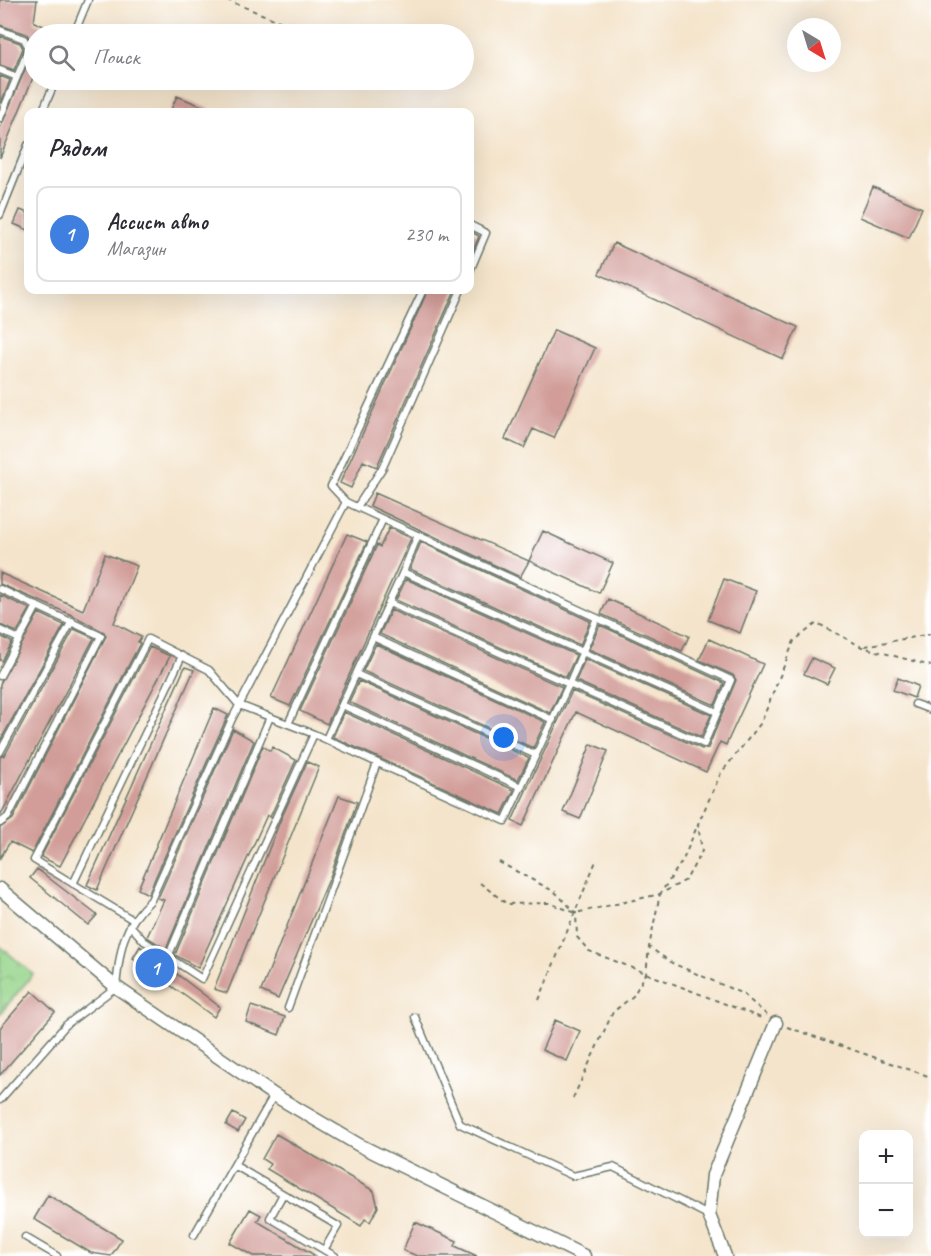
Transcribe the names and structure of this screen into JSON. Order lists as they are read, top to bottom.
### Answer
{
  "north": "bottom right",
  "page": {
    "search": "Поиск",
    "heading": "Рядом",
    "list": [
      {
        "mark": "1",
        "name": "Ассист авто",
        "note": "Магазин",
        "value": "230 m"
      }
    ],
    "pins": "1",
    "map_buttons": ["+", "−"]
  }
}
